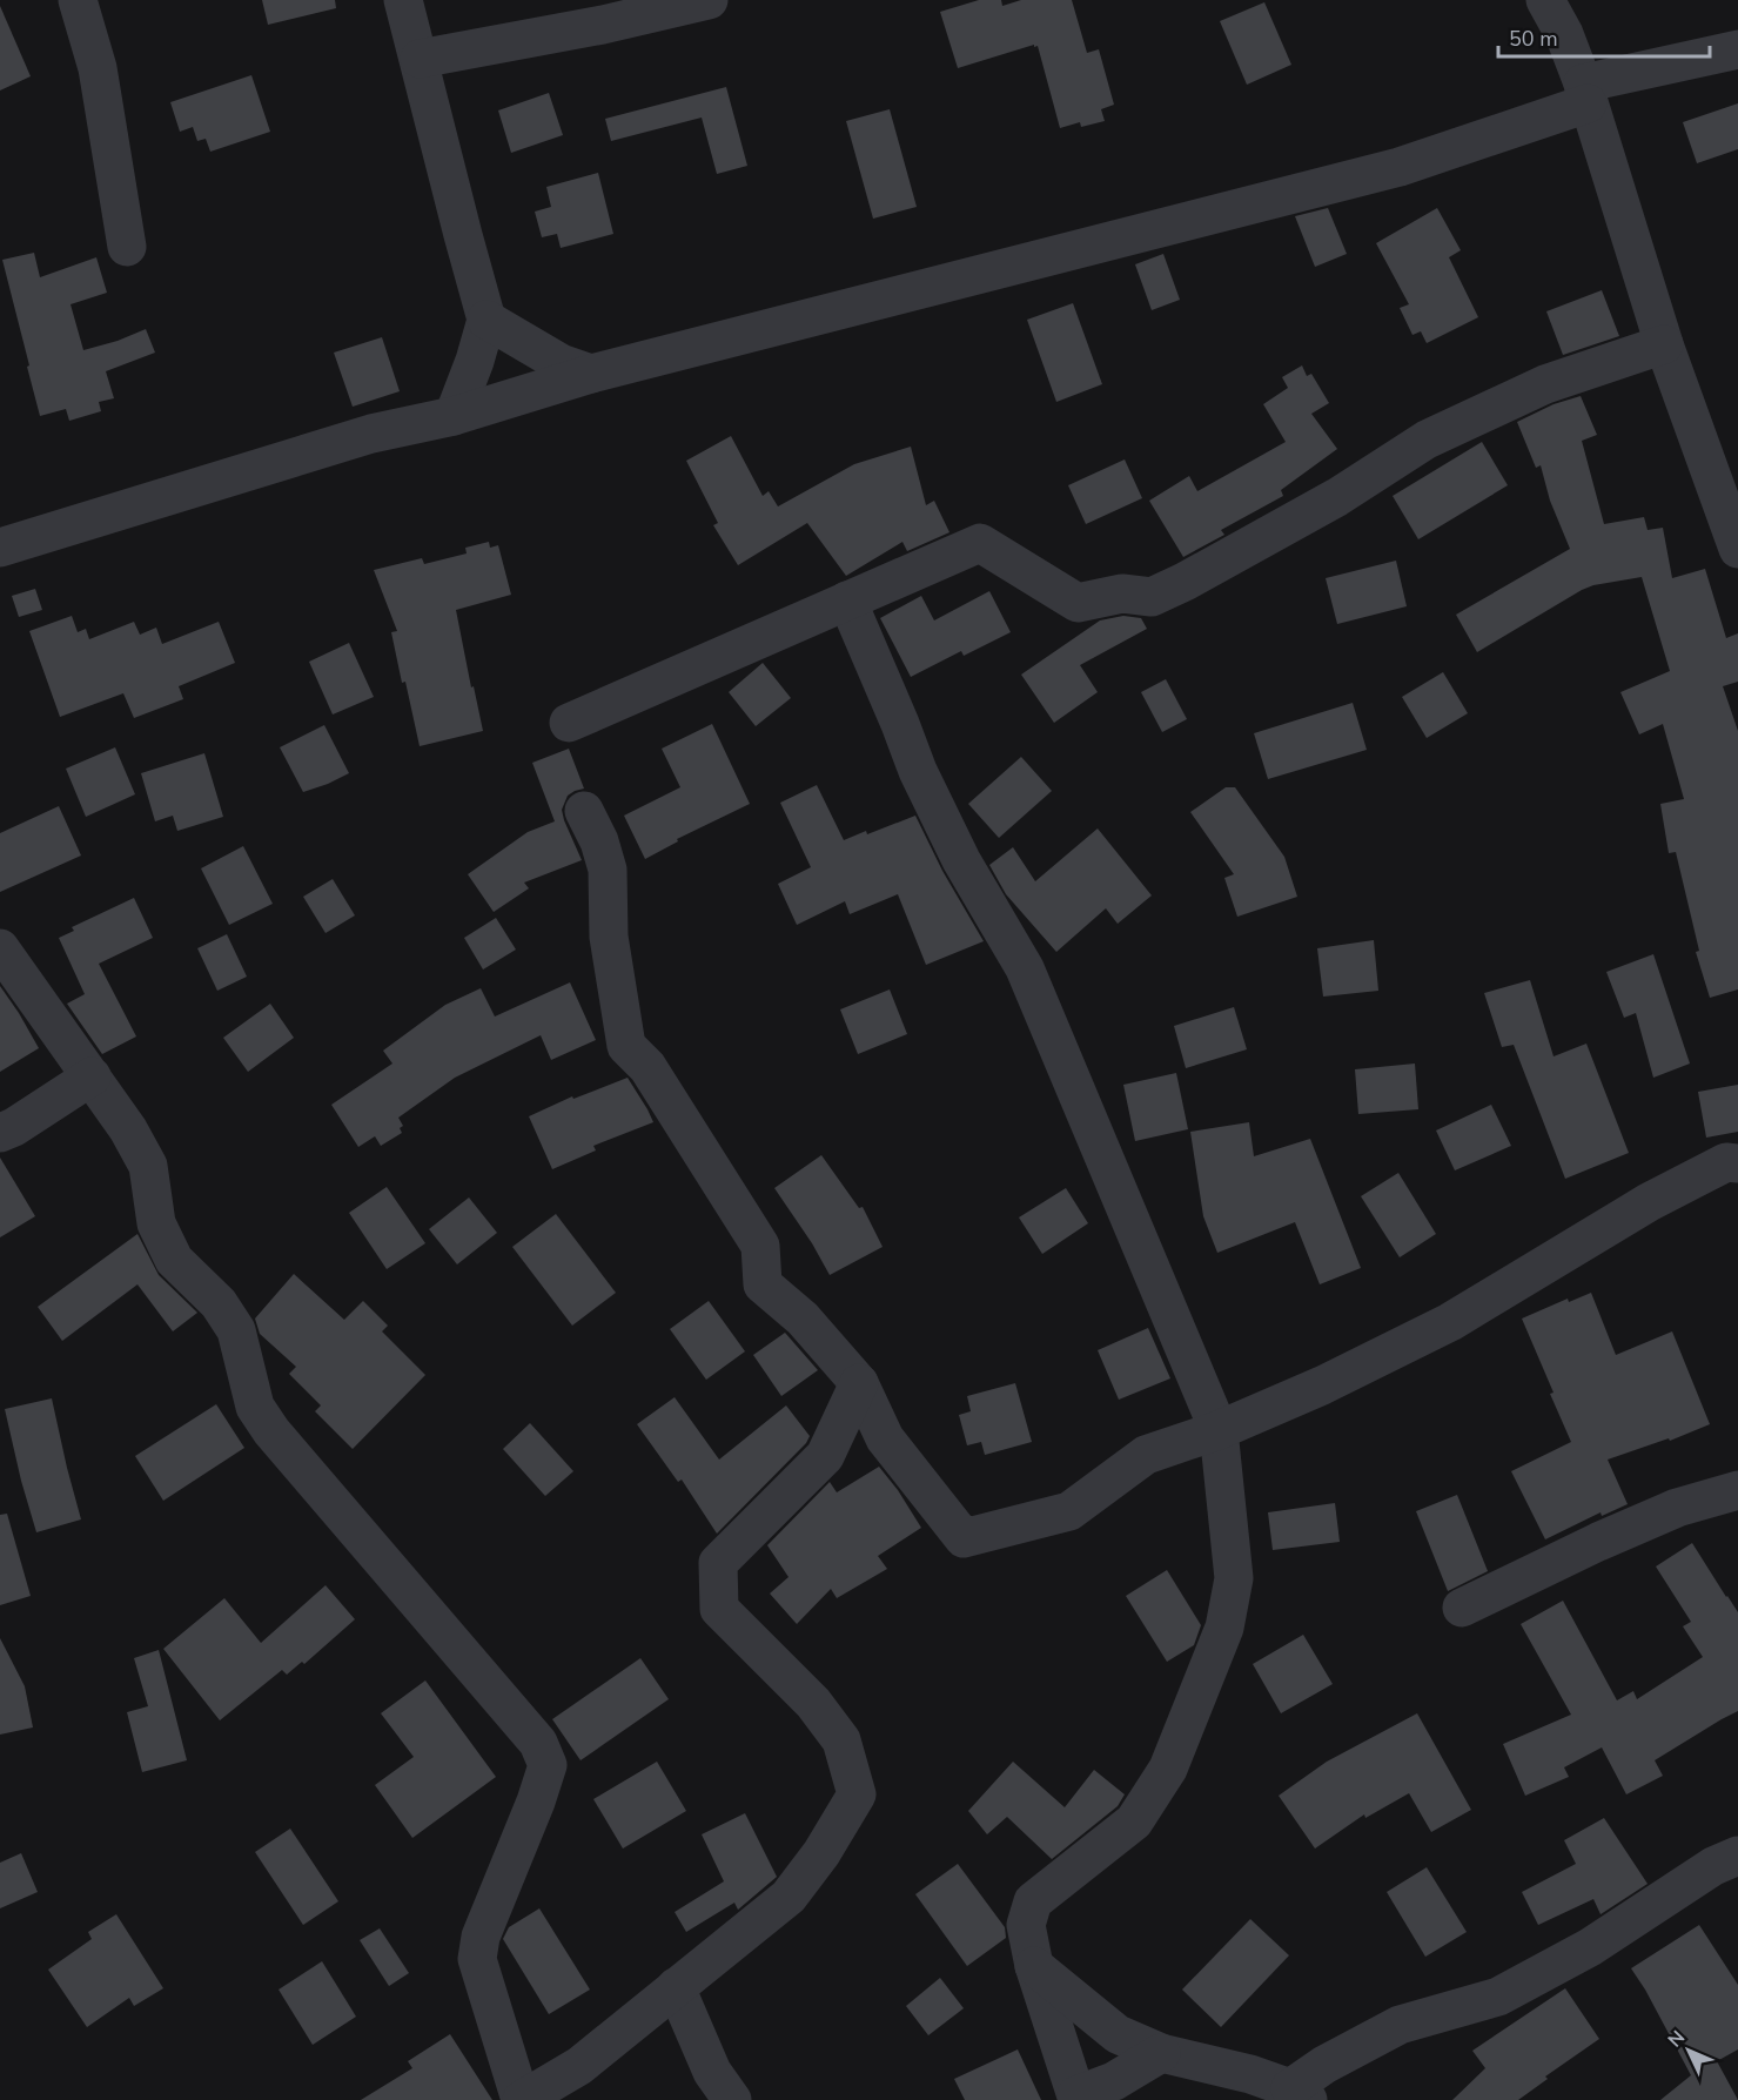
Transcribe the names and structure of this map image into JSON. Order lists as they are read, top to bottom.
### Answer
{
  "scale_bar": "50 m",
  "north": "top left"
}
